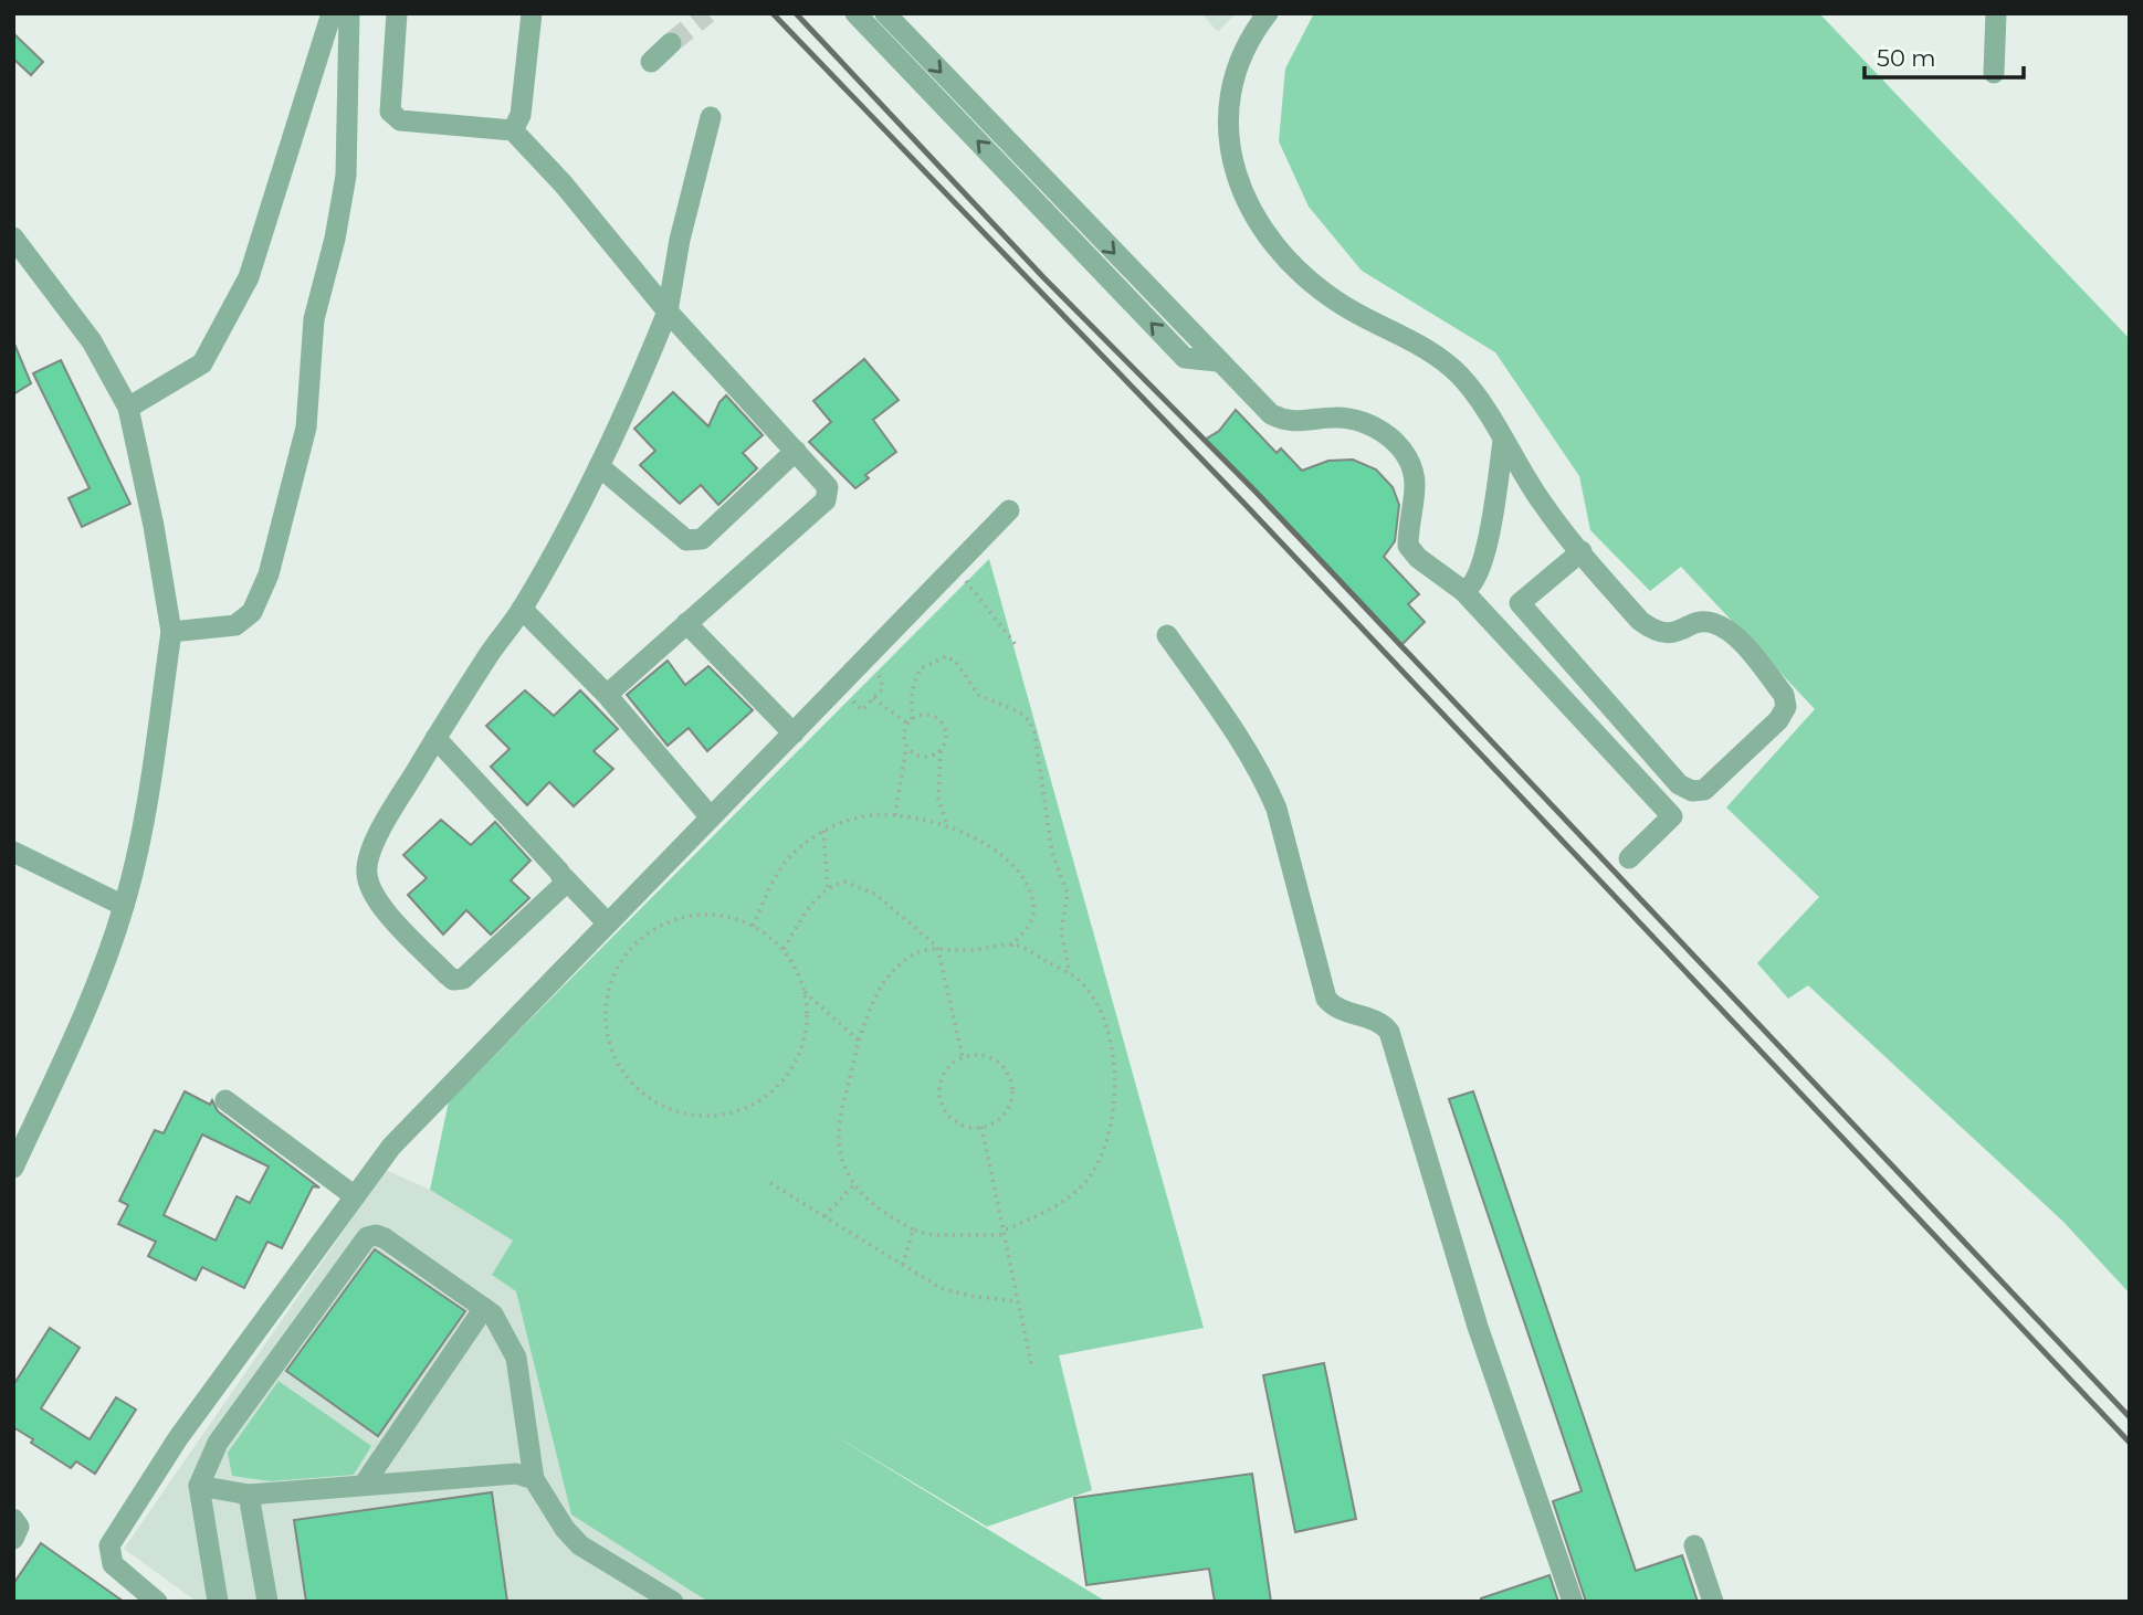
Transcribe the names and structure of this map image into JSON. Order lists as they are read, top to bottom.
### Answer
{
  "scale_bar": "50 m"
}
